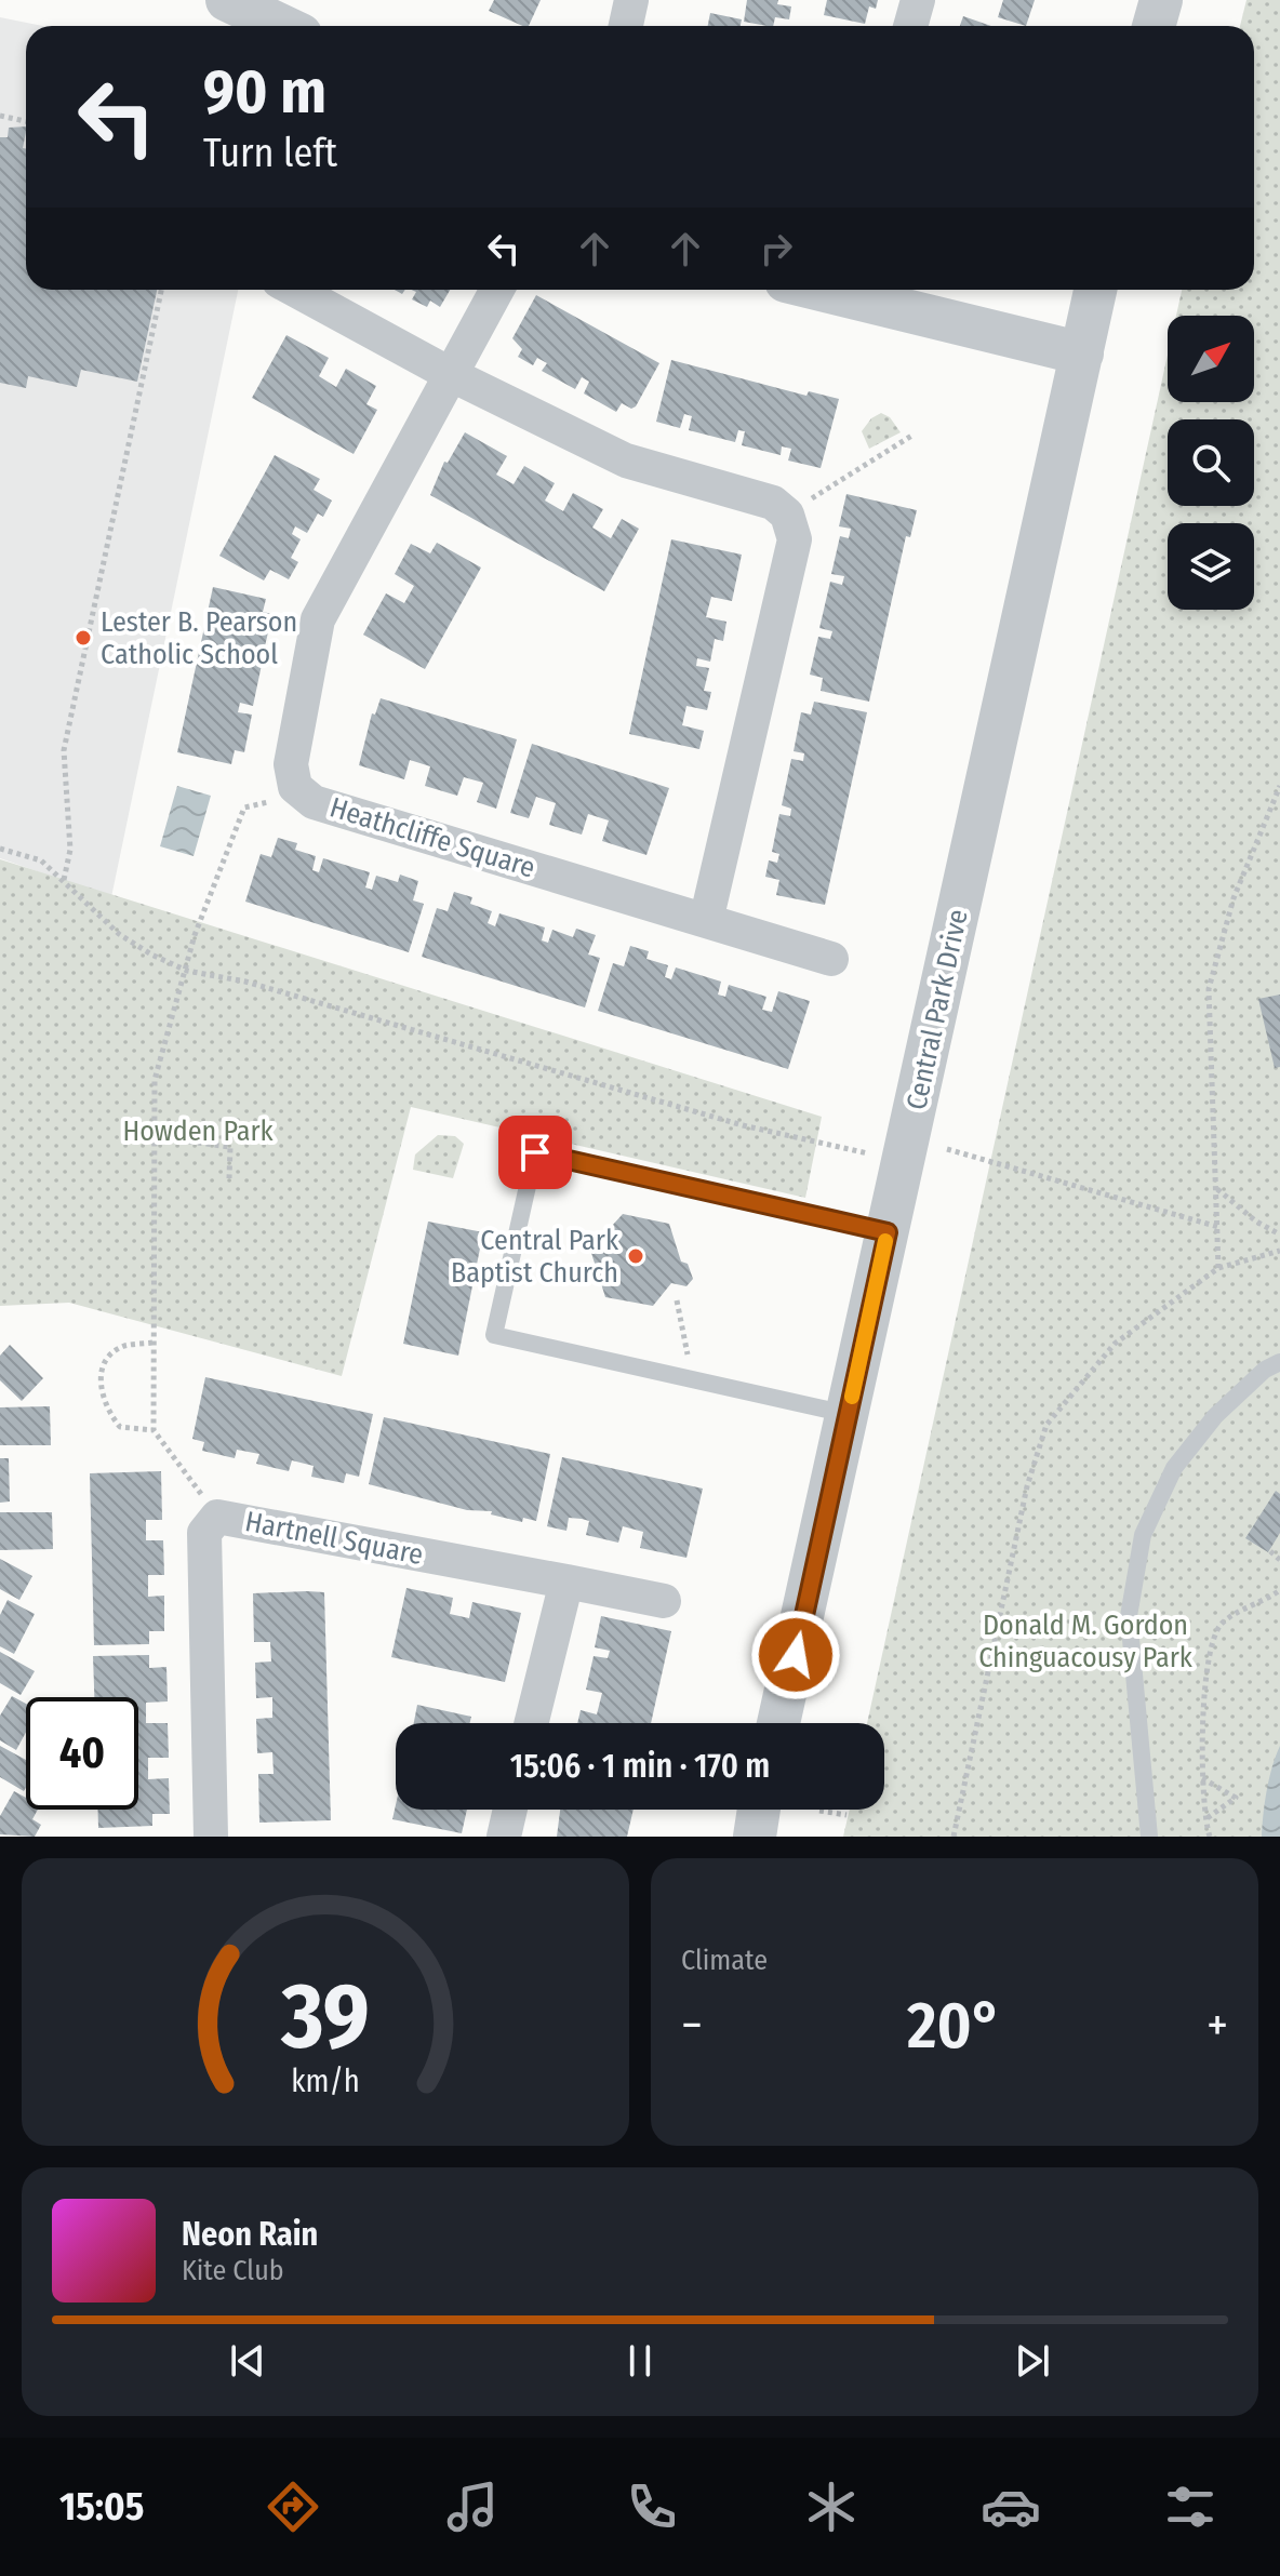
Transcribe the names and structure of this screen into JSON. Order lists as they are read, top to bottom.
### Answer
{
  "streets": {
    "street": ["Heathcliffe Square", "Central Park Drive", "Hartnell Square"]
  },
  "parks": ["Howden Park", "Donald M. Gordon Chinguacousy Park"],
  "places": ["Lester B. Pearson Catholic School", "Central Park Baptist Church"],
  "north": "top right",
  "page": {
    "turn": ["90 m", "Turn left"],
    "limit": "40",
    "trip": "15:06 · 1 min · 170 m",
    "tile": "Climate",
    "heat": ["−", "20°", "+"],
    "song": ["Neon Rain", "Kite Club"],
    "tabs": "15:05",
    "gauge": ["39", "km/h"]
  }
}
